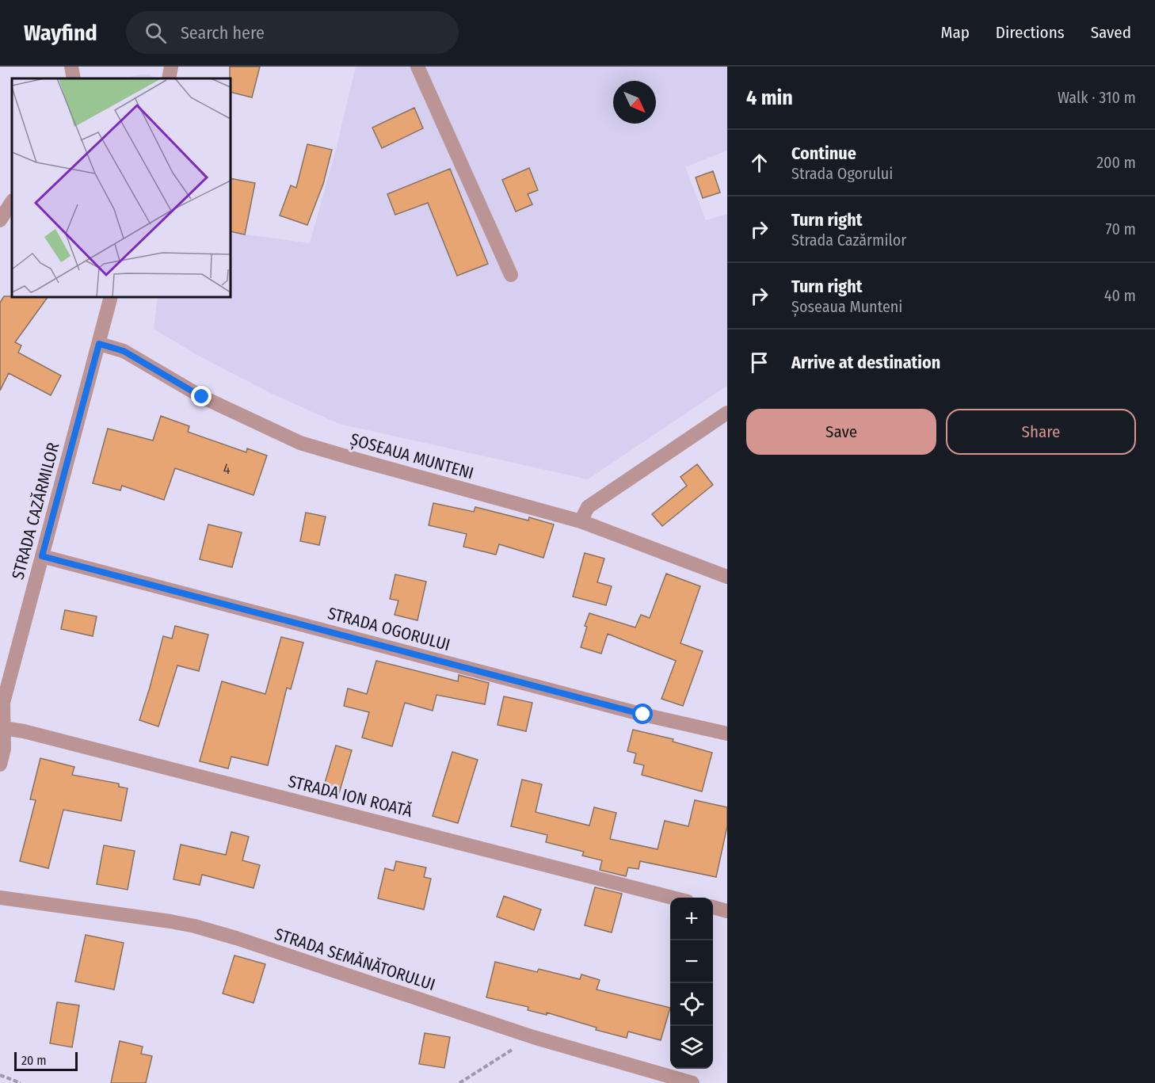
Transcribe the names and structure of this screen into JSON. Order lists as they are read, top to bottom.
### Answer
{
  "streets": {
    "street": [
      "ȘOSEAUA MUNTENI",
      "STRADA CAZĂRMILOR",
      "STRADA OGORULUI",
      "STRADA ION ROATĂ",
      "STRADA SEMĂNĂTORULUI"
    ]
  },
  "crossings": [
    ["ȘOSEAUA MUNTENI", "STRADA CAZĂRMILOR"],
    ["STRADA CAZĂRMILOR", "STRADA OGORULUI"],
    ["STRADA CAZĂRMILOR", "STRADA ION ROATĂ"]
  ],
  "house_numbers": ["4"],
  "scale_bar": "20 m",
  "north": "bottom right",
  "page": {
    "header": "Wayfind",
    "search": "Search here",
    "nav": ["Map", "Directions", "Saved"],
    "heading": ["4 min", "Walk · 310 m"],
    "list": [
      ["Continue", "Strada Ogorului", "200 m"],
      ["Turn right", "Strada Cazărmilor", "70 m"],
      ["Turn right", "Șoseaua Munteni", "40 m"],
      "Arrive at destination"
    ],
    "buttons": ["Save", "Share"],
    "map_buttons": ["+", "−"],
    "scale": "20 m"
  }
}
